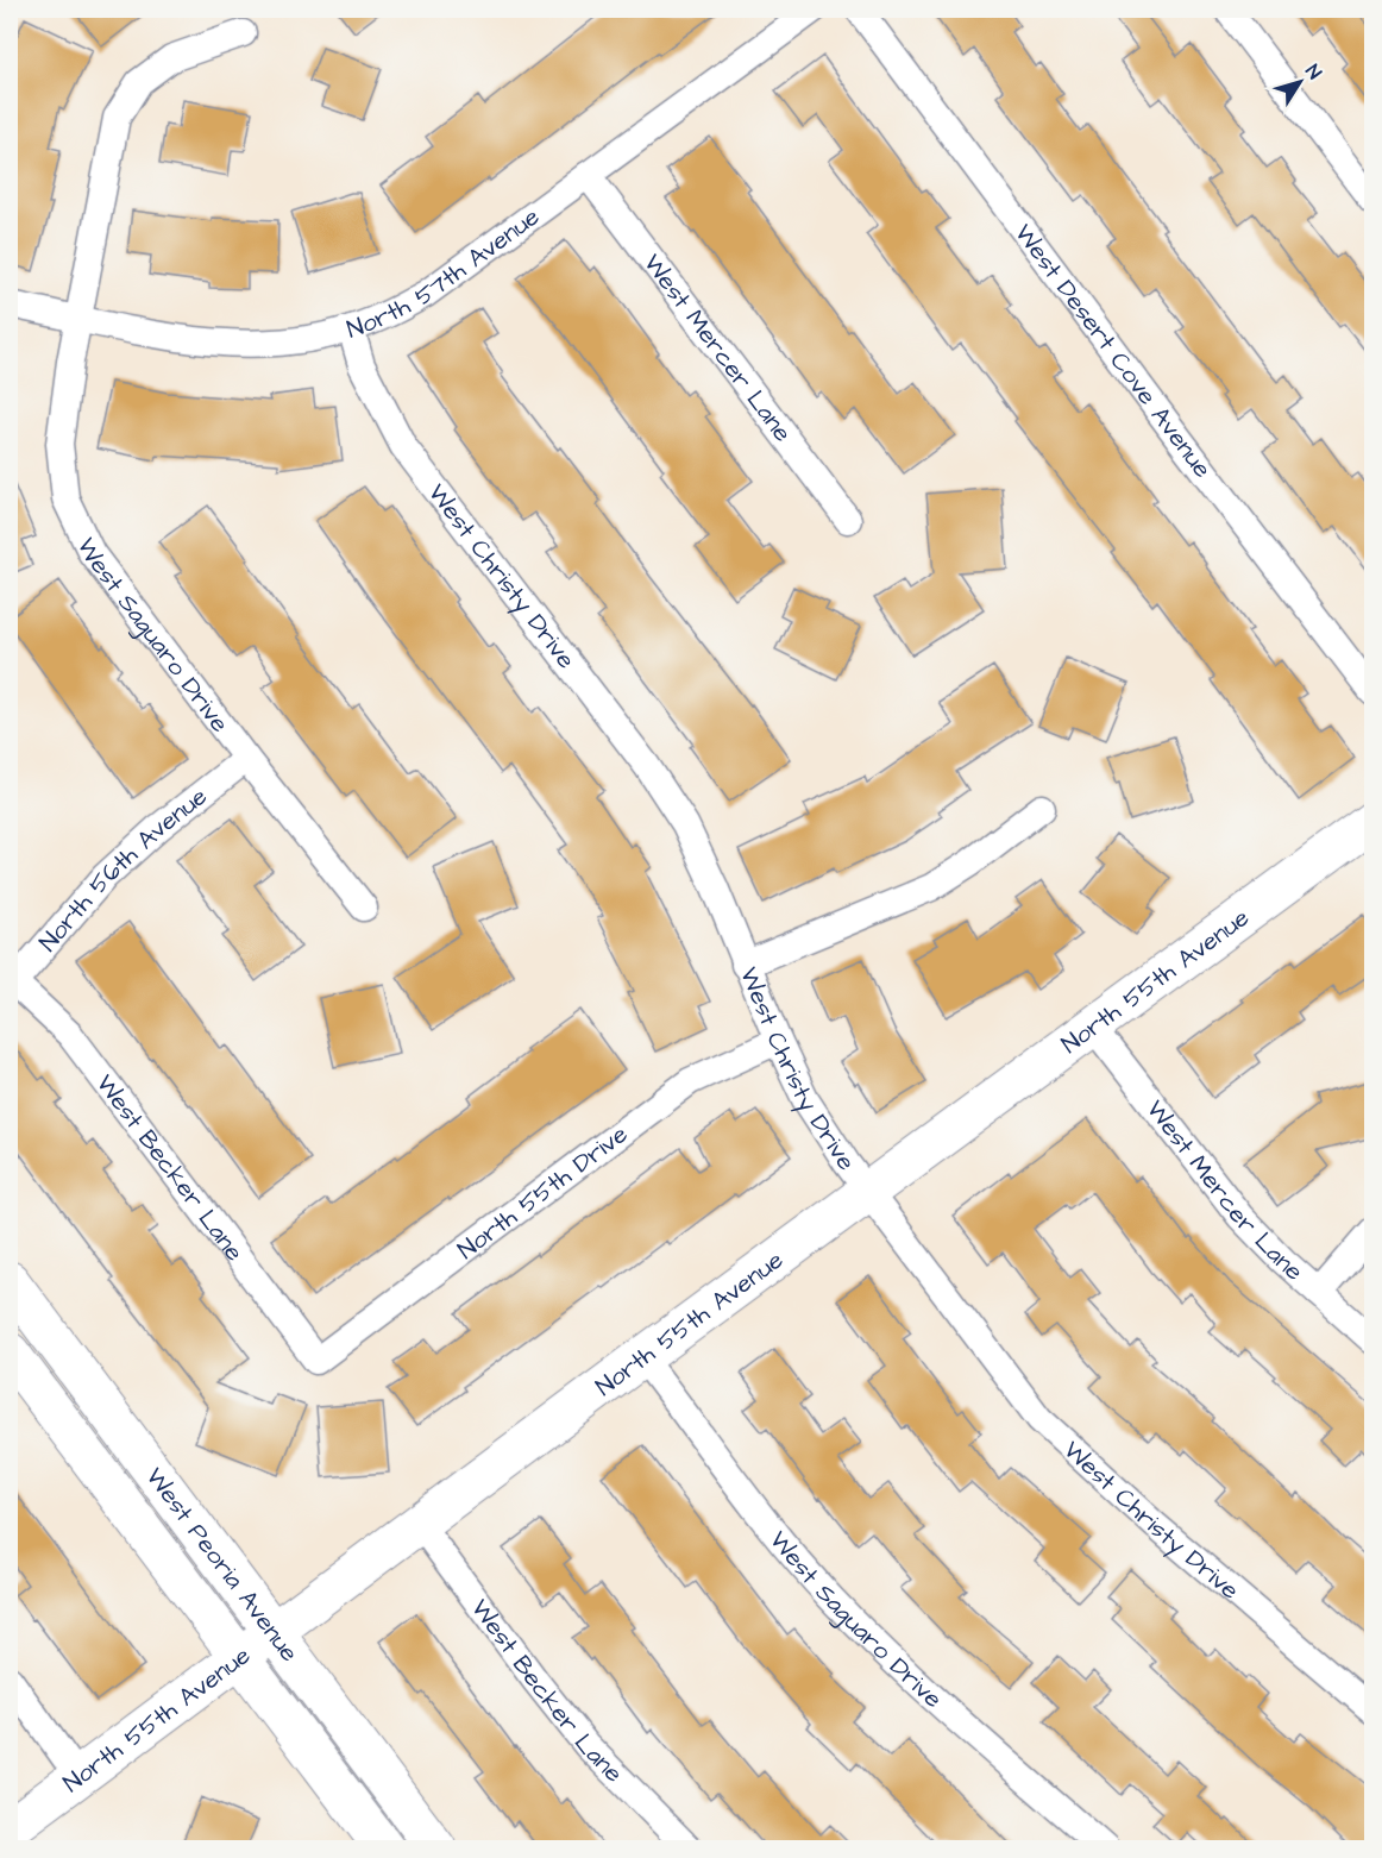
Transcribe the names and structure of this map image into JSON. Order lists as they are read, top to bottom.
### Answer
{
  "streets": {
    "street": [
      "North 57th Avenue",
      "West Mercer Lane",
      "West Desert Cove Avenue",
      "West Christy Drive",
      "West Saguaro Drive",
      "North 56th Avenue",
      "North 55th Avenue",
      "West Becker Lane",
      "North 55th Drive",
      "West Peoria Avenue"
    ]
  },
  "crossings": [
    ["North 57th Avenue", "West Mercer Lane"],
    ["North 57th Avenue", "West Christy Drive"],
    ["North 57th Avenue", "West Saguaro Drive"],
    ["West Mercer Lane", "North 55th Avenue"],
    ["West Christy Drive", "North 55th Avenue"],
    ["West Christy Drive", "North 55th Drive"],
    ["West Saguaro Drive", "North 56th Avenue"],
    ["West Saguaro Drive", "North 55th Avenue"],
    ["North 56th Avenue", "West Becker Lane"],
    ["North 55th Avenue", "West Becker Lane"],
    ["North 55th Avenue", "West Peoria Avenue"],
    ["West Becker Lane", "North 55th Drive"]
  ],
  "north": "top right"
}
